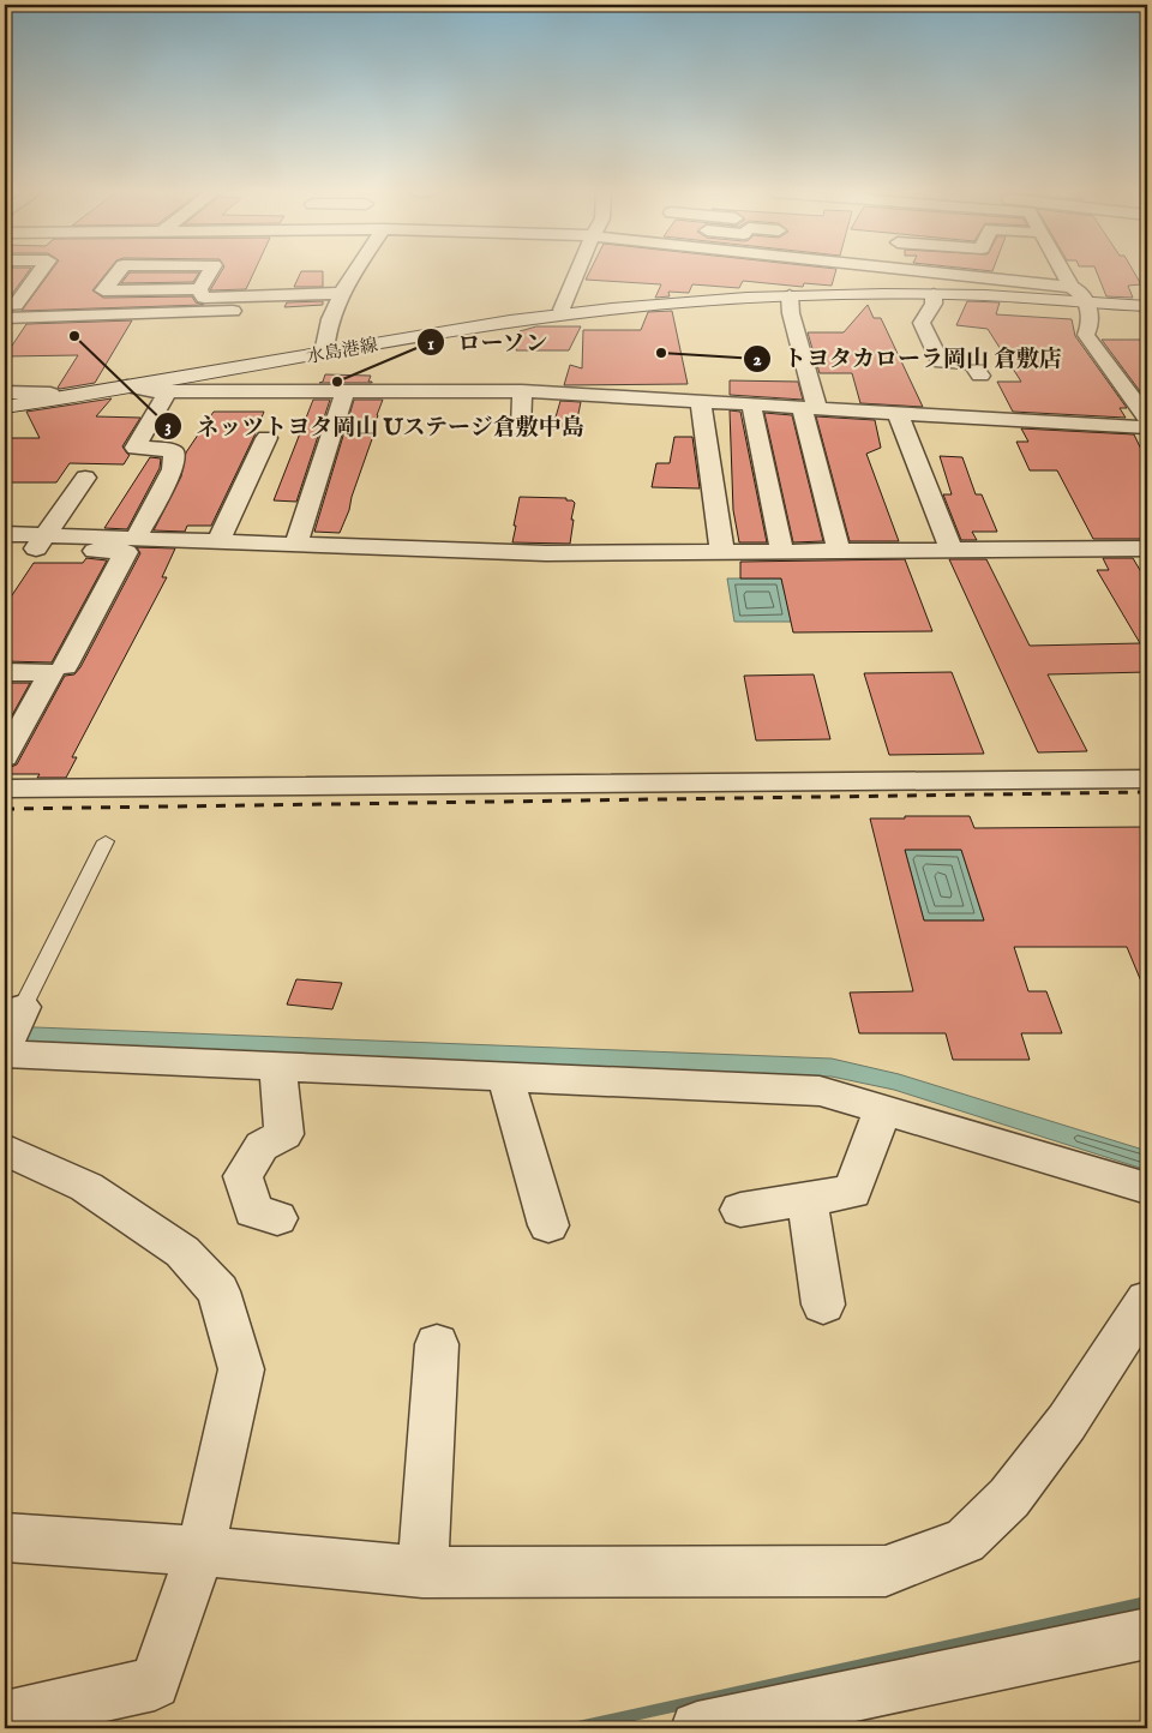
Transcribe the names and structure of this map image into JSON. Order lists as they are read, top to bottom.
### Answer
{
  "streets": {
    "main road": ["水島港線"]
  },
  "places": ["ネッツトヨタ岡山 Uステージ倉敷中島", "トヨタカローラ岡山 倉敷店", "ローソン"]
}
